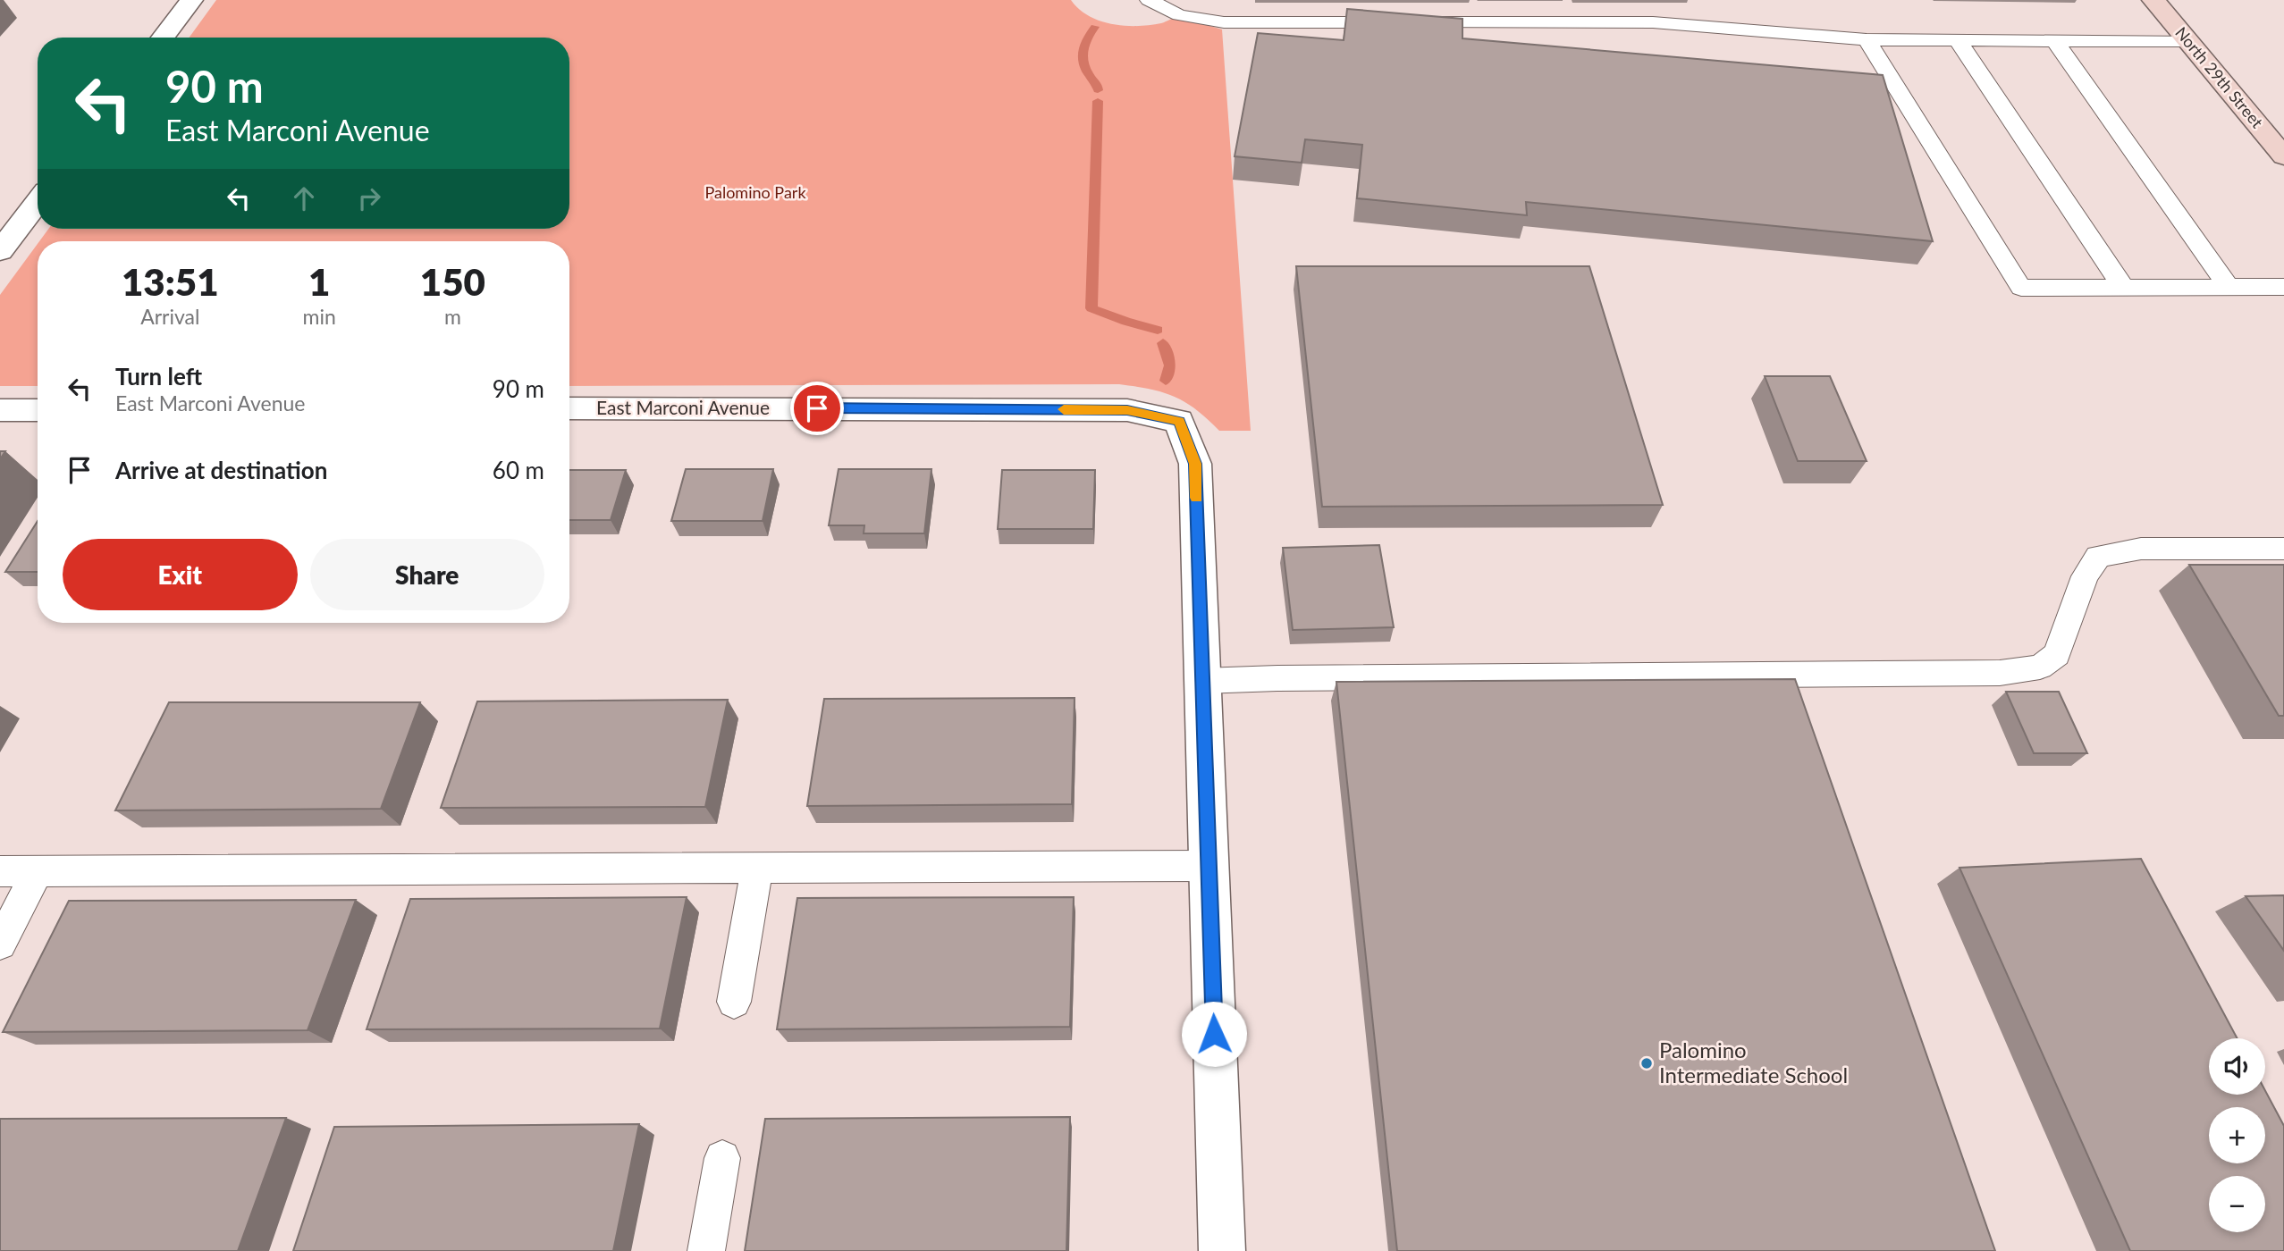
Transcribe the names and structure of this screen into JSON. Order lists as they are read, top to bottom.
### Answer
{
  "streets": {
    "street": ["North 29th Street", "East Marconi Avenue"]
  },
  "parks": ["Palomino Park"],
  "places": ["Palomino Intermediate School"],
  "page": {
    "turn": ["90 m", "East Marconi Avenue"],
    "eta": [
      "13:51",
      "Arrival",
      "1",
      "min",
      "150",
      "m"
    ],
    "list": [
      {
        "name": "Turn left",
        "note": "East Marconi Avenue",
        "value": "90 m"
      },
      {
        "name": "Arrive at destination",
        "value": "60 m"
      }
    ],
    "buttons": ["Exit", "Share"],
    "map_buttons": ["+", "−"]
  }
}
